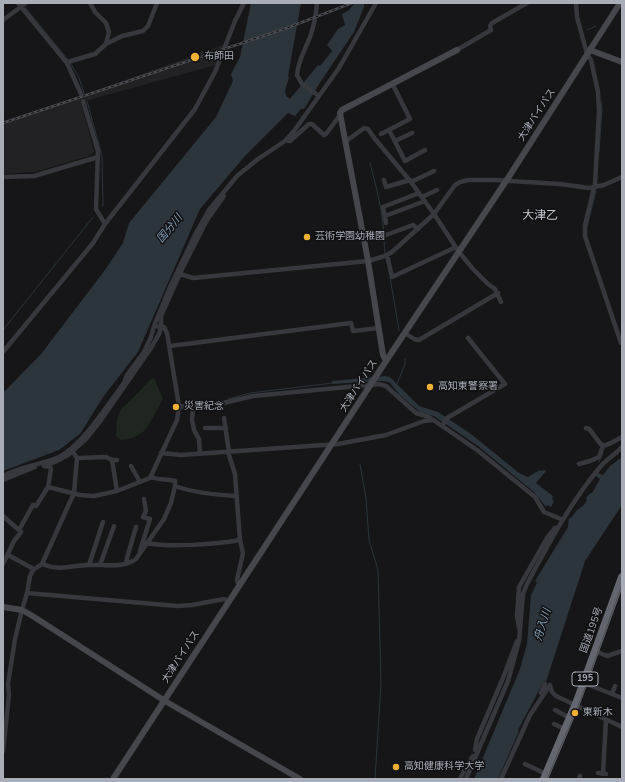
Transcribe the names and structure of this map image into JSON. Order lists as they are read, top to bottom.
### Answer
{
  "streets": {
    "highway": ["国道195号", "195"],
    "main road": ["大津バイパス"]
  },
  "districts": ["大津乙"],
  "water": ["国分川", "舟入川"],
  "places": [
    "布師田",
    "芸術学園幼稚園",
    "高知東警察署",
    "災害紀念",
    "東新木",
    "高知健康科学大学"
  ]
}
